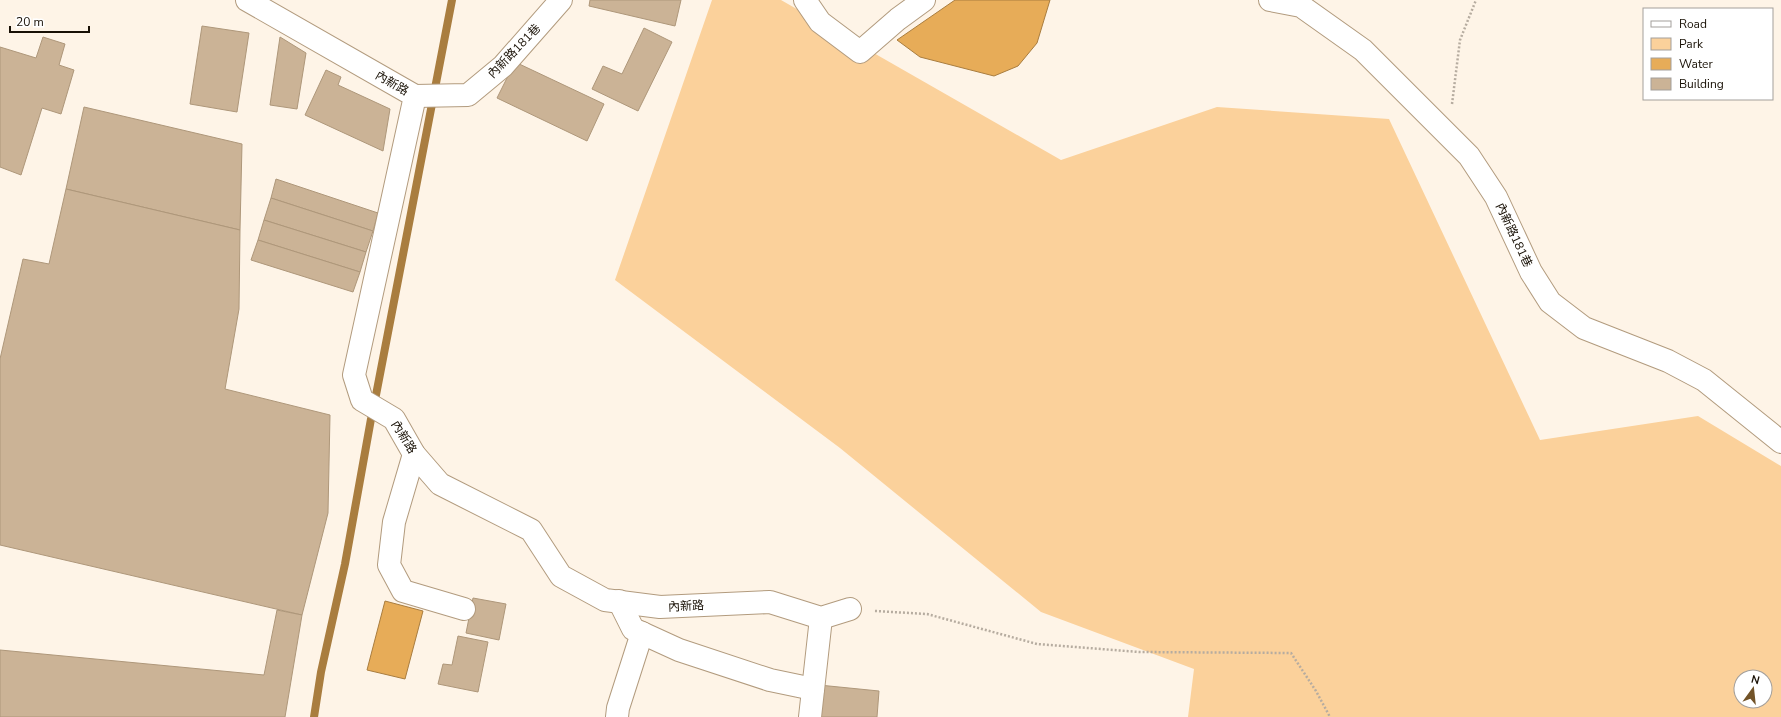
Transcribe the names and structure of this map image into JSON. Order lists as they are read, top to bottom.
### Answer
{
  "streets": {
    "street": ["內新路181巷", "內新路"]
  },
  "crossings": [
    ["內新路181巷", "內新路"]
  ],
  "legend": [
    "Road",
    "Park",
    "Water",
    "Building"
  ],
  "scale_bar": "20 m",
  "north": "top"
}
